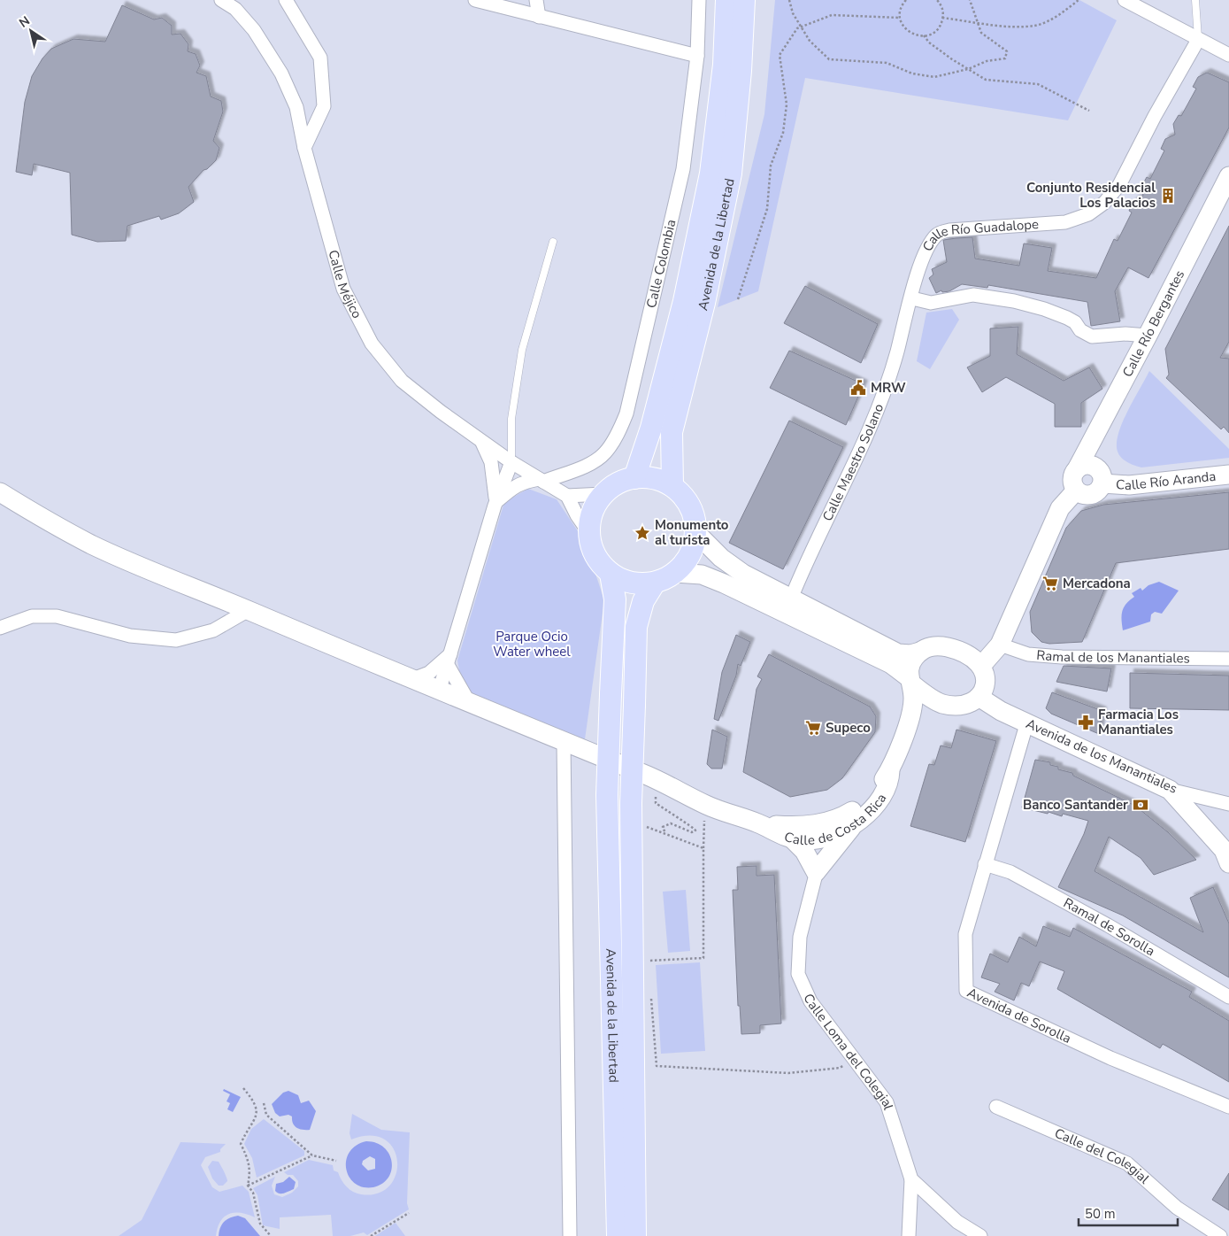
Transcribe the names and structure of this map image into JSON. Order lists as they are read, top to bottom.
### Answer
{
  "streets": {
    "main road": [
      "Avenida de la Libertad",
      "Calle Río Bergantes",
      "Calle Río Aranda",
      "Avenida de los Manantiales",
      "Calle de Costa Rica"
    ],
    "street": [
      "Calle Río Guadalope",
      "Calle Colombia",
      "Calle Méjico",
      "Calle Maestro Solano",
      "Ramal de los Manantiales",
      "Ramal de Sorolla",
      "Avenida de Sorolla",
      "Calle Loma del Colegial",
      "Calle del Colegial"
    ]
  },
  "crossings": [
    ["Calle Río Guadalope", "Calle Maestro Solano"],
    ["Calle Colombia", "Calle Méjico"],
    ["Calle Río Bergantes", "Calle Río Aranda"],
    ["Avenida de los Manantiales", "Calle de Costa Rica"],
    ["Avenida de los Manantiales", "Avenida de Sorolla"],
    ["Calle de Costa Rica", "Calle Loma del Colegial"],
    ["Ramal de Sorolla", "Avenida de Sorolla"]
  ],
  "parks": ["Parque Ocio Water wheel"],
  "places": {
    "building": ["Conjunto Residencial Los Palacios"],
    "public building": ["MRW"],
    "place": ["Monumento al turista"],
    "supermarket": ["Mercadona", "Supeco"],
    "pharmacy": ["Farmacia Los Manantiales"],
    "bank": ["Banco Santander"]
  },
  "scale_bar": "50 m",
  "north": "top left"
}
